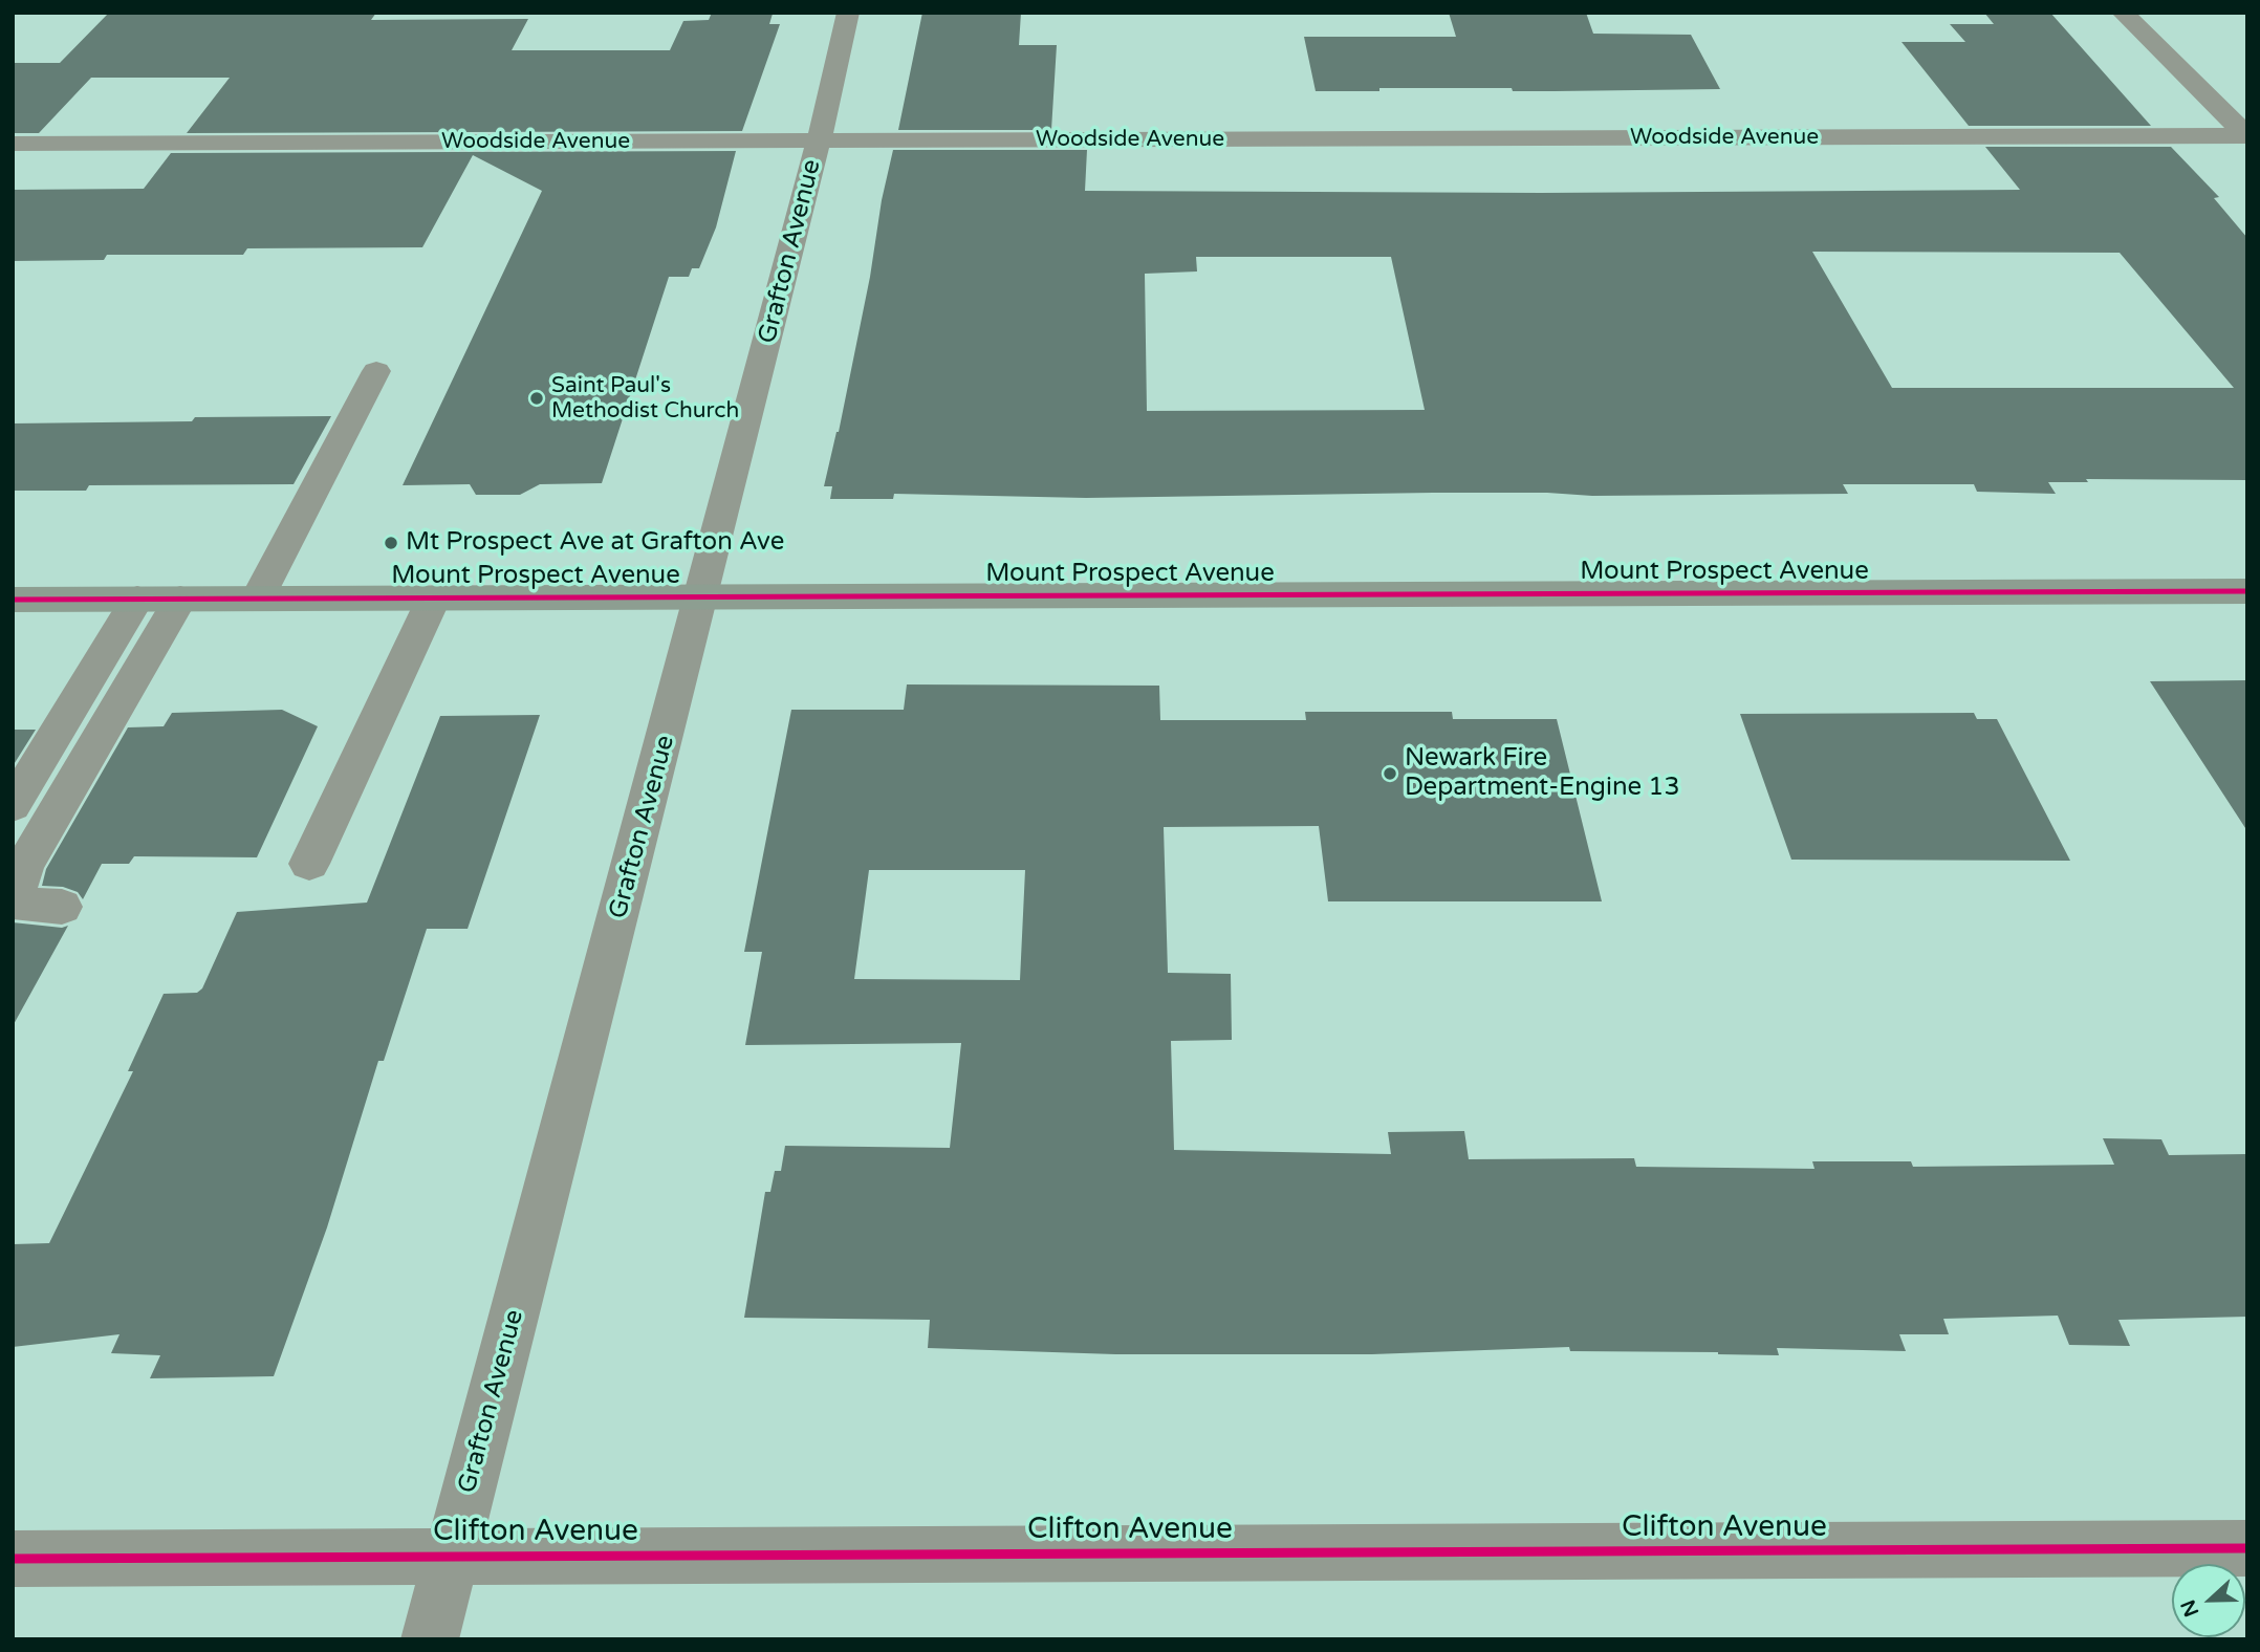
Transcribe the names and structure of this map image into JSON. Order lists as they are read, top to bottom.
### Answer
{
  "streets": {
    "main road": ["Mount Prospect Avenue"],
    "street": ["Woodside Avenue", "Grafton Avenue", "Clifton Avenue"]
  },
  "crossings": [
    ["Woodside Avenue", "Grafton Avenue"],
    ["Grafton Avenue", "Mount Prospect Avenue"],
    ["Grafton Avenue", "Clifton Avenue"]
  ],
  "places": ["Saint Paul's Methodist Church", "Mt Prospect Ave at Grafton Ave", "Newark Fire Department-Engine 13"],
  "north": "left"
}
